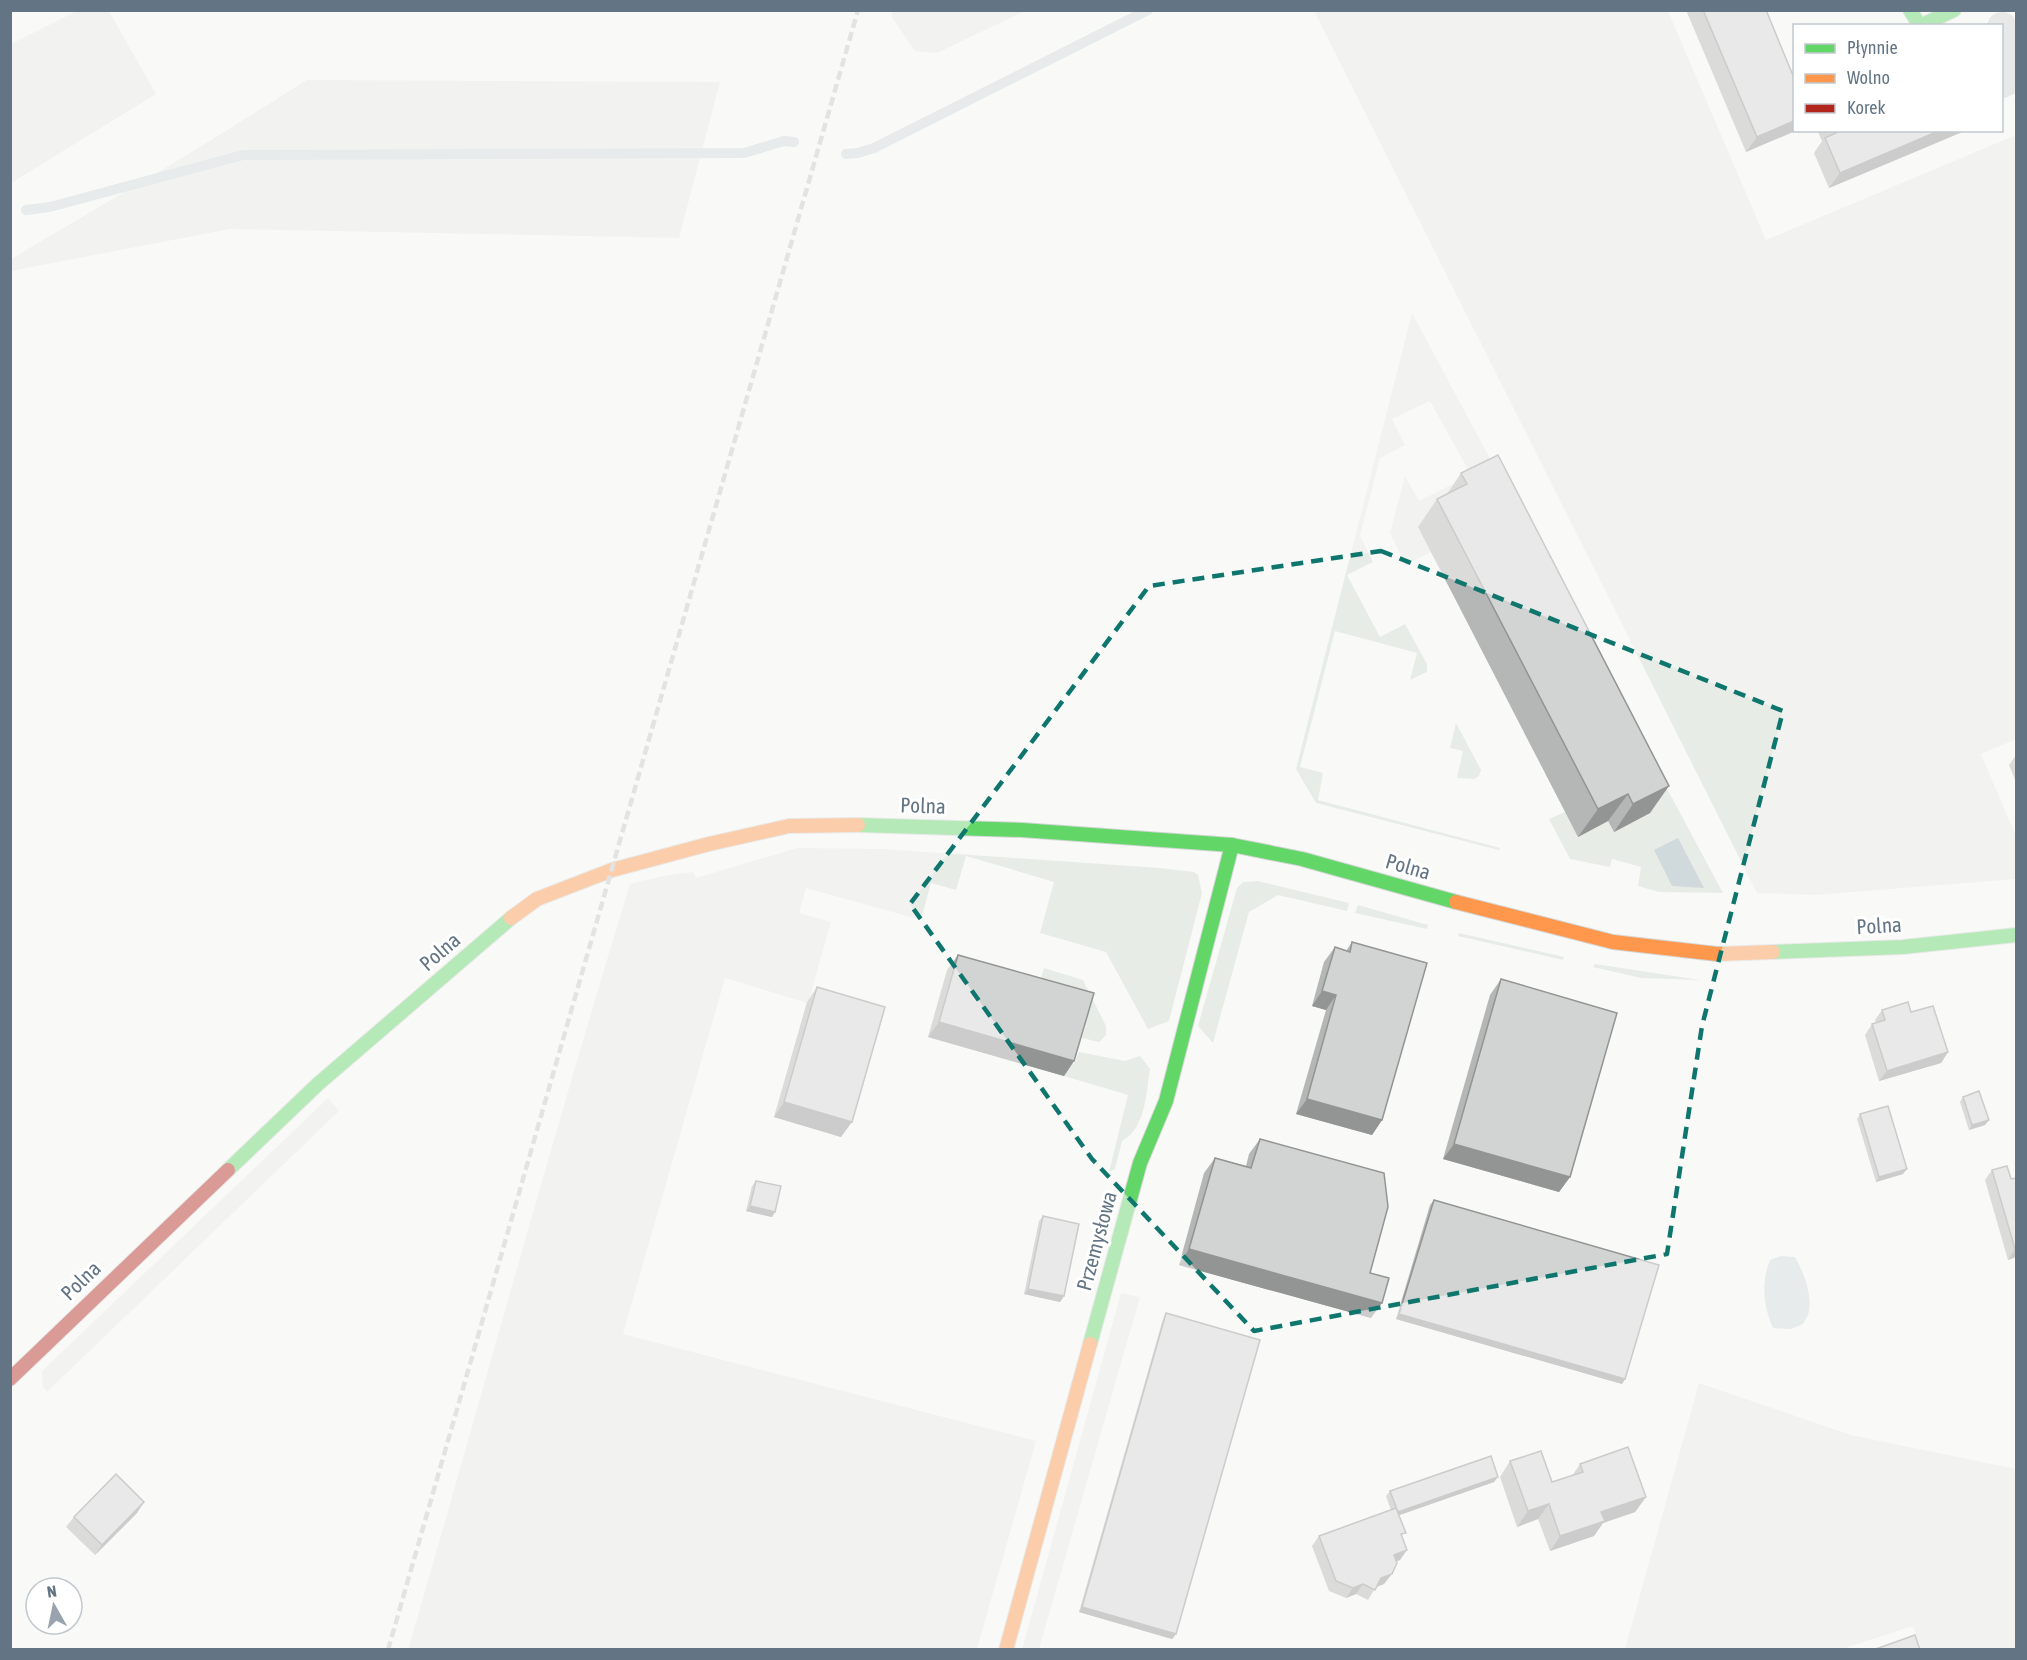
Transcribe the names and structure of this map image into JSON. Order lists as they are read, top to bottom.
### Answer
{
  "streets": {
    "street": ["Polna", "Przemysłowa"]
  },
  "crossings": [
    ["Polna", "Przemysłowa"]
  ],
  "legend": ["Płynnie", "Wolno", "Korek"],
  "north": "top"
}
